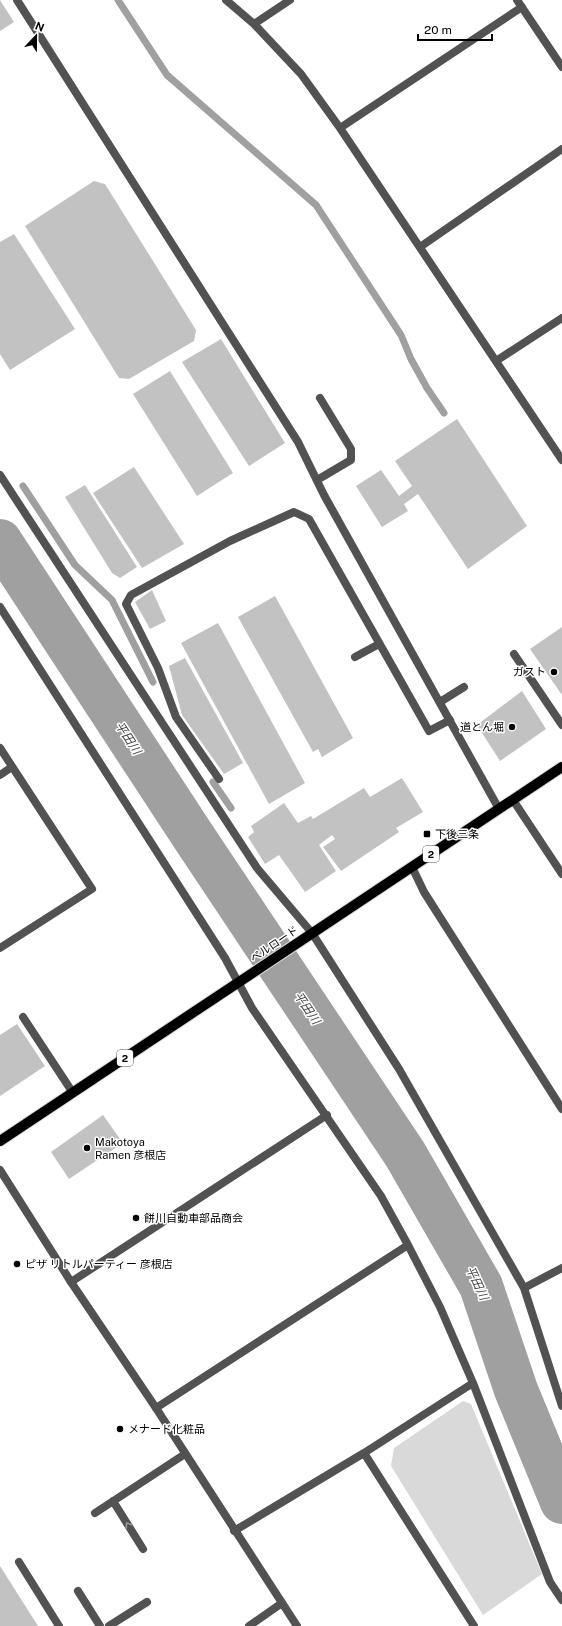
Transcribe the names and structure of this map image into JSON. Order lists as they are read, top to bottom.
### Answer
{
  "streets": {
    "main road": ["2", "ベルロード"]
  },
  "water": ["平田川"],
  "places": {
    "other": [
      "ガスト",
      "道とん堀",
      "Makotoya Ramen 彦根店",
      "餅川自動車部品商会",
      "ピザ リトルパーティー 彦根店",
      "メナード化粧品"
    ],
    "transit": ["下後三条"]
  },
  "scale_bar": "20 m",
  "north": "top"
}
